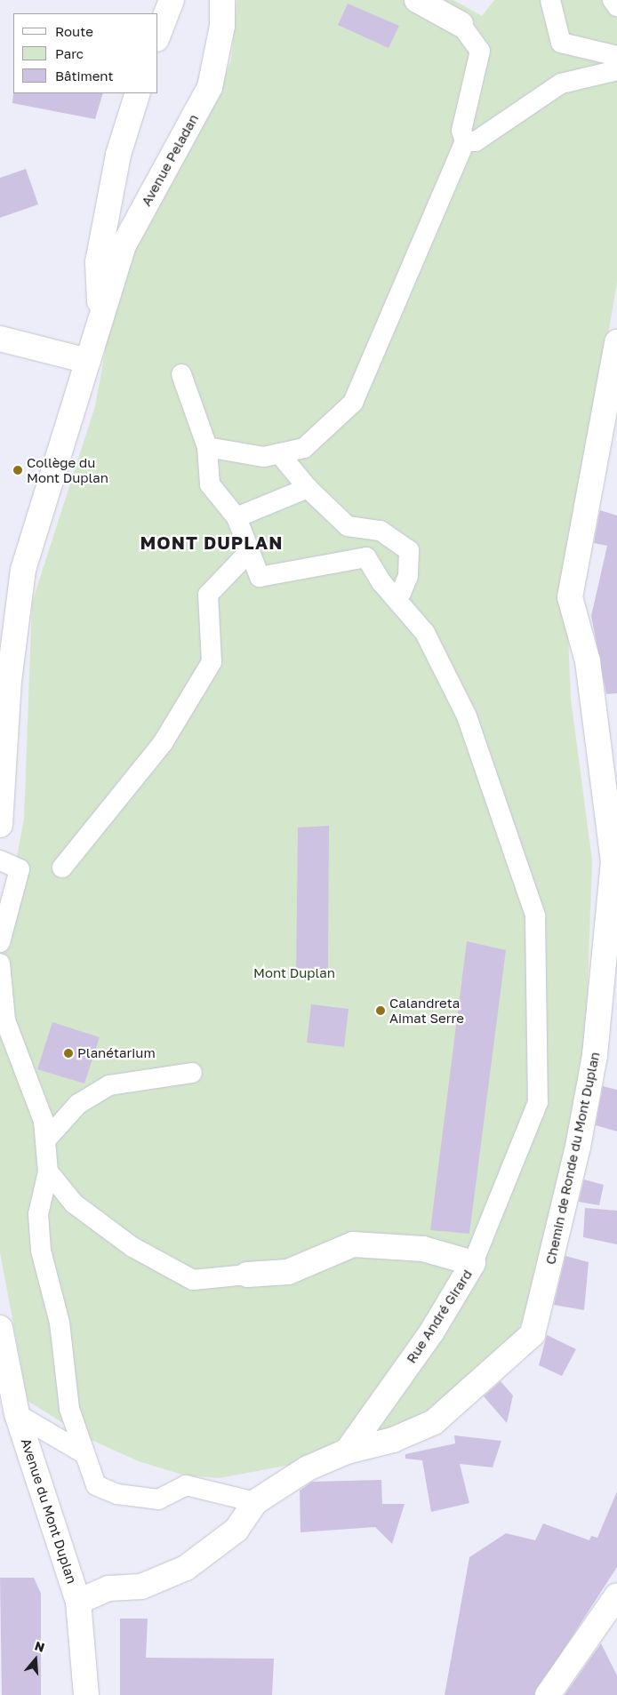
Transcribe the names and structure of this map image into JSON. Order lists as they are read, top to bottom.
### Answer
{
  "streets": {
    "street": [
      "Avenue Peladan",
      "Chemin de Ronde du Mont Duplan",
      "Rue André Girard",
      "Avenue du Mont Duplan"
    ]
  },
  "crossings": [
    ["Chemin de Ronde du Mont Duplan", "Rue André Girard"],
    ["Chemin de Ronde du Mont Duplan", "Avenue du Mont Duplan"]
  ],
  "districts": ["MONT DUPLAN"],
  "parks": ["Mont Duplan"],
  "places": ["Collège du Mont Duplan", "Calandreta Aimat Serre", "Planétarium"],
  "legend": ["Route", "Parc", "Bâtiment"],
  "north": "top"
}
